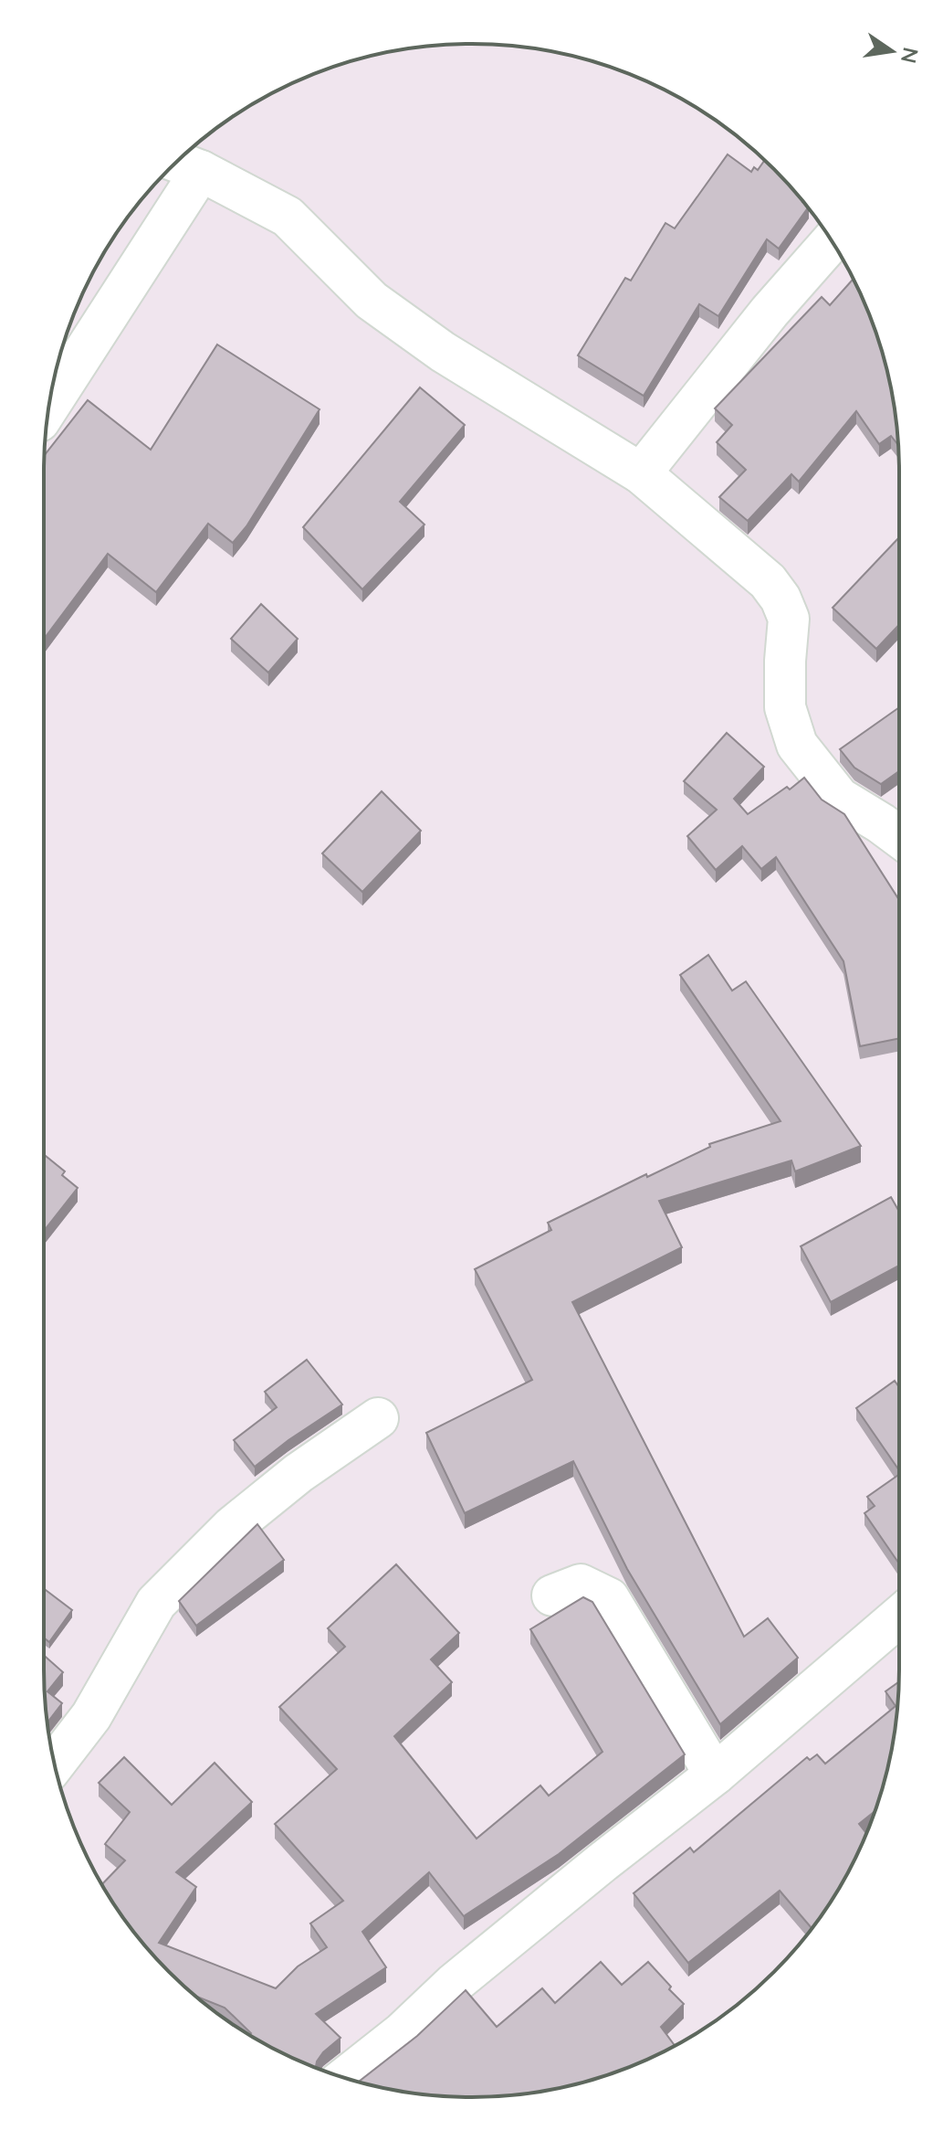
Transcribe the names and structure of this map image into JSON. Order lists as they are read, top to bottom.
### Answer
{
  "north": "right"
}
